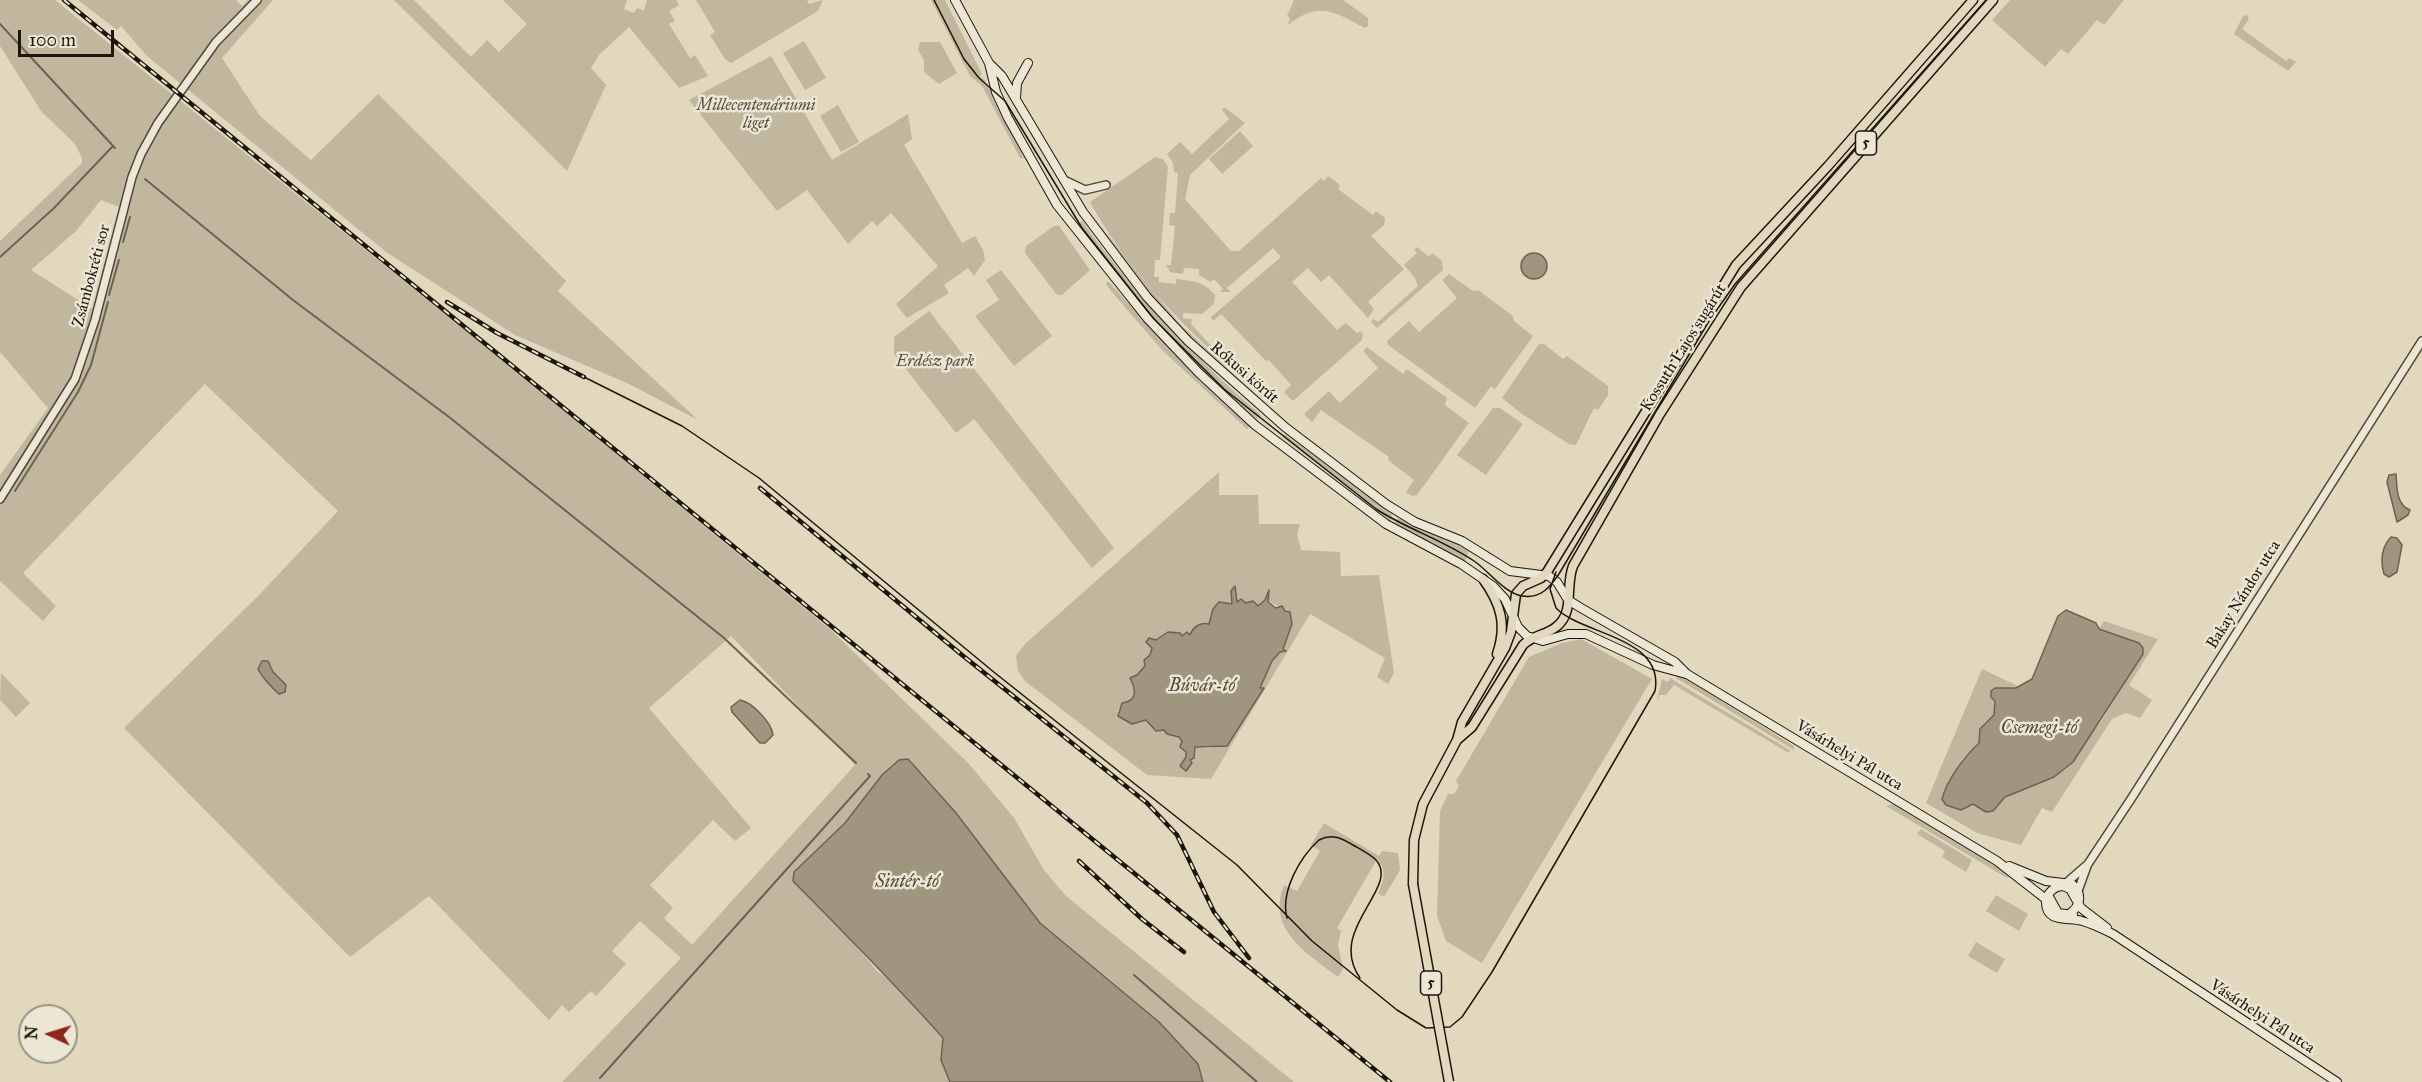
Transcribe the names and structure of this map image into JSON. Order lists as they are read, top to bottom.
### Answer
{
  "streets": {
    "main road": [
      "5",
      "Kossuth Lajos sugárút",
      "Rókusi körút",
      "Vásárhelyi Pál utca"
    ],
    "street": ["Zsámbokréti sor", "Bakay Nándor utca"]
  },
  "crossings": [
    ["Kossuth Lajos sugárút", "Rókusi körút"],
    ["Kossuth Lajos sugárút", "Vásárhelyi Pál utca"],
    ["Rókusi körút", "Vásárhelyi Pál utca"],
    ["Bakay Nándor utca", "Vásárhelyi Pál utca"]
  ],
  "water": ["Búvár-tó", "Csemegi-tó", "Sintér-tó"],
  "parks": ["Millecentenáriumi liget", "Erdész park"],
  "scale_bar": "100 m",
  "north": "left"
}
